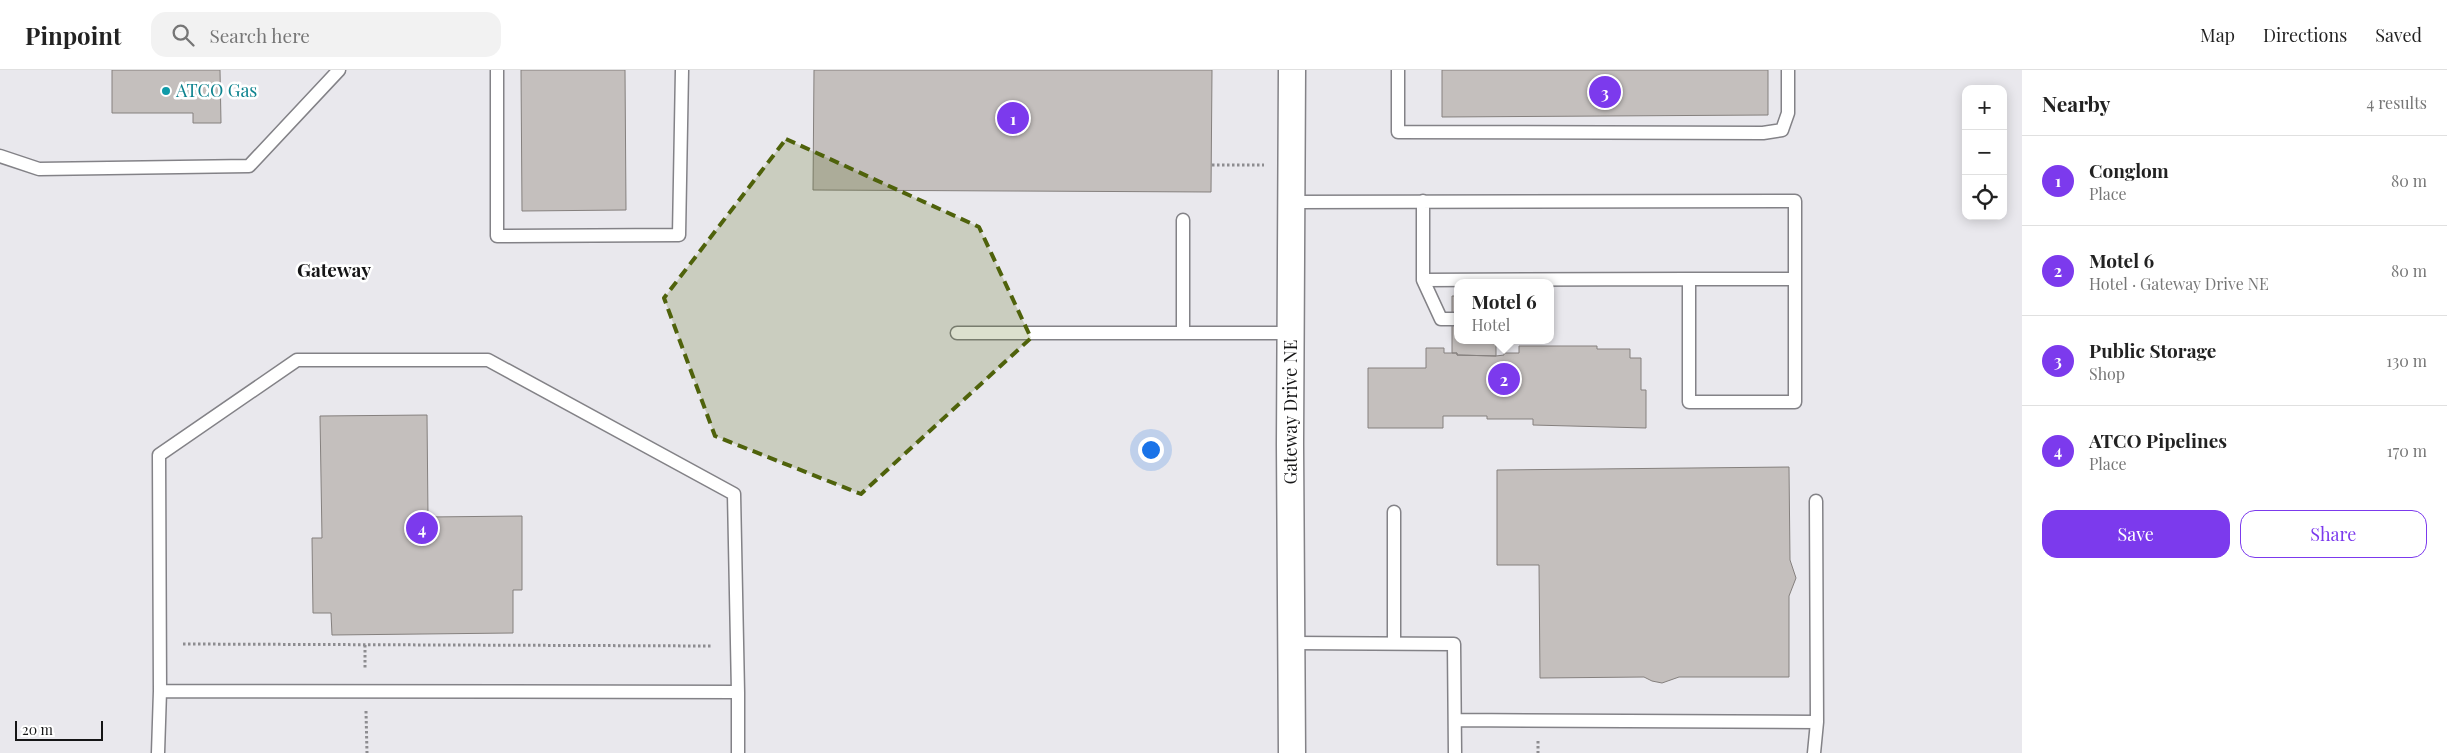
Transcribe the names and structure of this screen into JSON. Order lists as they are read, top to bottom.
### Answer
{
  "streets": {
    "street": ["Gateway Drive NE"]
  },
  "districts": ["Gateway"],
  "places": ["ATCO Gas"],
  "scale_bar": "20 m",
  "page": {
    "header": "Pinpoint",
    "search": "Search here",
    "nav": ["Map", "Directions", "Saved"],
    "heading": ["Nearby", "4 results"],
    "pins": [
      "3",
      "1",
      "2",
      "4"
    ],
    "map_buttons": ["+", "−"],
    "list": [
      {
        "mark": "1",
        "name": "Conglom",
        "note": "Place",
        "value": "80 m"
      },
      {
        "mark": "2",
        "name": "Motel 6",
        "note": "Hotel · Gateway Drive NE",
        "value": "80 m"
      },
      {
        "mark": "3",
        "name": "Public Storage",
        "note": "Shop",
        "value": "130 m"
      },
      {
        "mark": "4",
        "name": "ATCO Pipelines",
        "note": "Place",
        "value": "170 m"
      }
    ],
    "popup": ["Motel 6", "Hotel"],
    "buttons": ["Save", "Share"],
    "scale": "20 m"
  }
}
